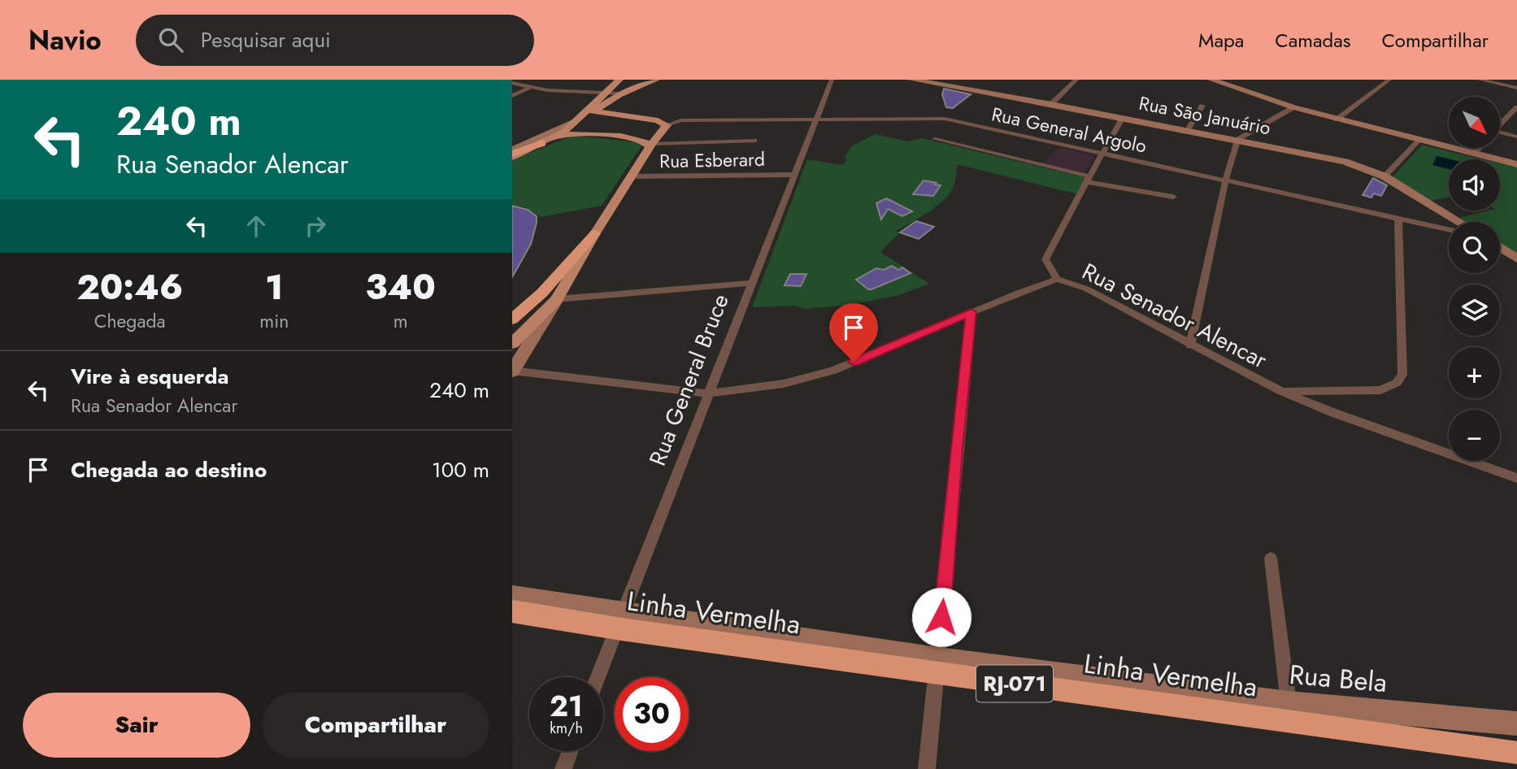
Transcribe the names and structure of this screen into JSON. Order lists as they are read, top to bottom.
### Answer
{
  "streets": {
    "highway": ["Linha Vermelha", "RJ-071"],
    "street": [
      "Rua São Januário",
      "Rua General Argolo",
      "Rua Esberard",
      "Rua Senador Alencar",
      "Rua General Bruce",
      "Rua Bela"
    ]
  },
  "crossings": [
    ["Rua General Argolo", "Rua General Bruce"],
    ["Rua Esberard", "Rua General Bruce"],
    ["Rua Senador Alencar", "Rua General Bruce"],
    ["Rua General Bruce", "Rua Bela"]
  ],
  "north": "bottom right",
  "page": {
    "header": "Navio",
    "search": "Pesquisar aqui",
    "nav": ["Mapa", "Camadas", "Compartilhar"],
    "turn": ["240 m", "Rua Senador Alencar"],
    "map_buttons": ["+", "−"],
    "eta": [
      "20:46",
      "Chegada",
      "1",
      "min",
      "340",
      "m"
    ],
    "list": [
      {
        "name": "Vire à esquerda",
        "note": "Rua Senador Alencar",
        "value": "240 m"
      },
      {
        "name": "Chegada ao destino",
        "value": "100 m"
      }
    ],
    "speed": "21 km/h",
    "limit": "30",
    "buttons": ["Sair", "Compartilhar"]
  }
}
